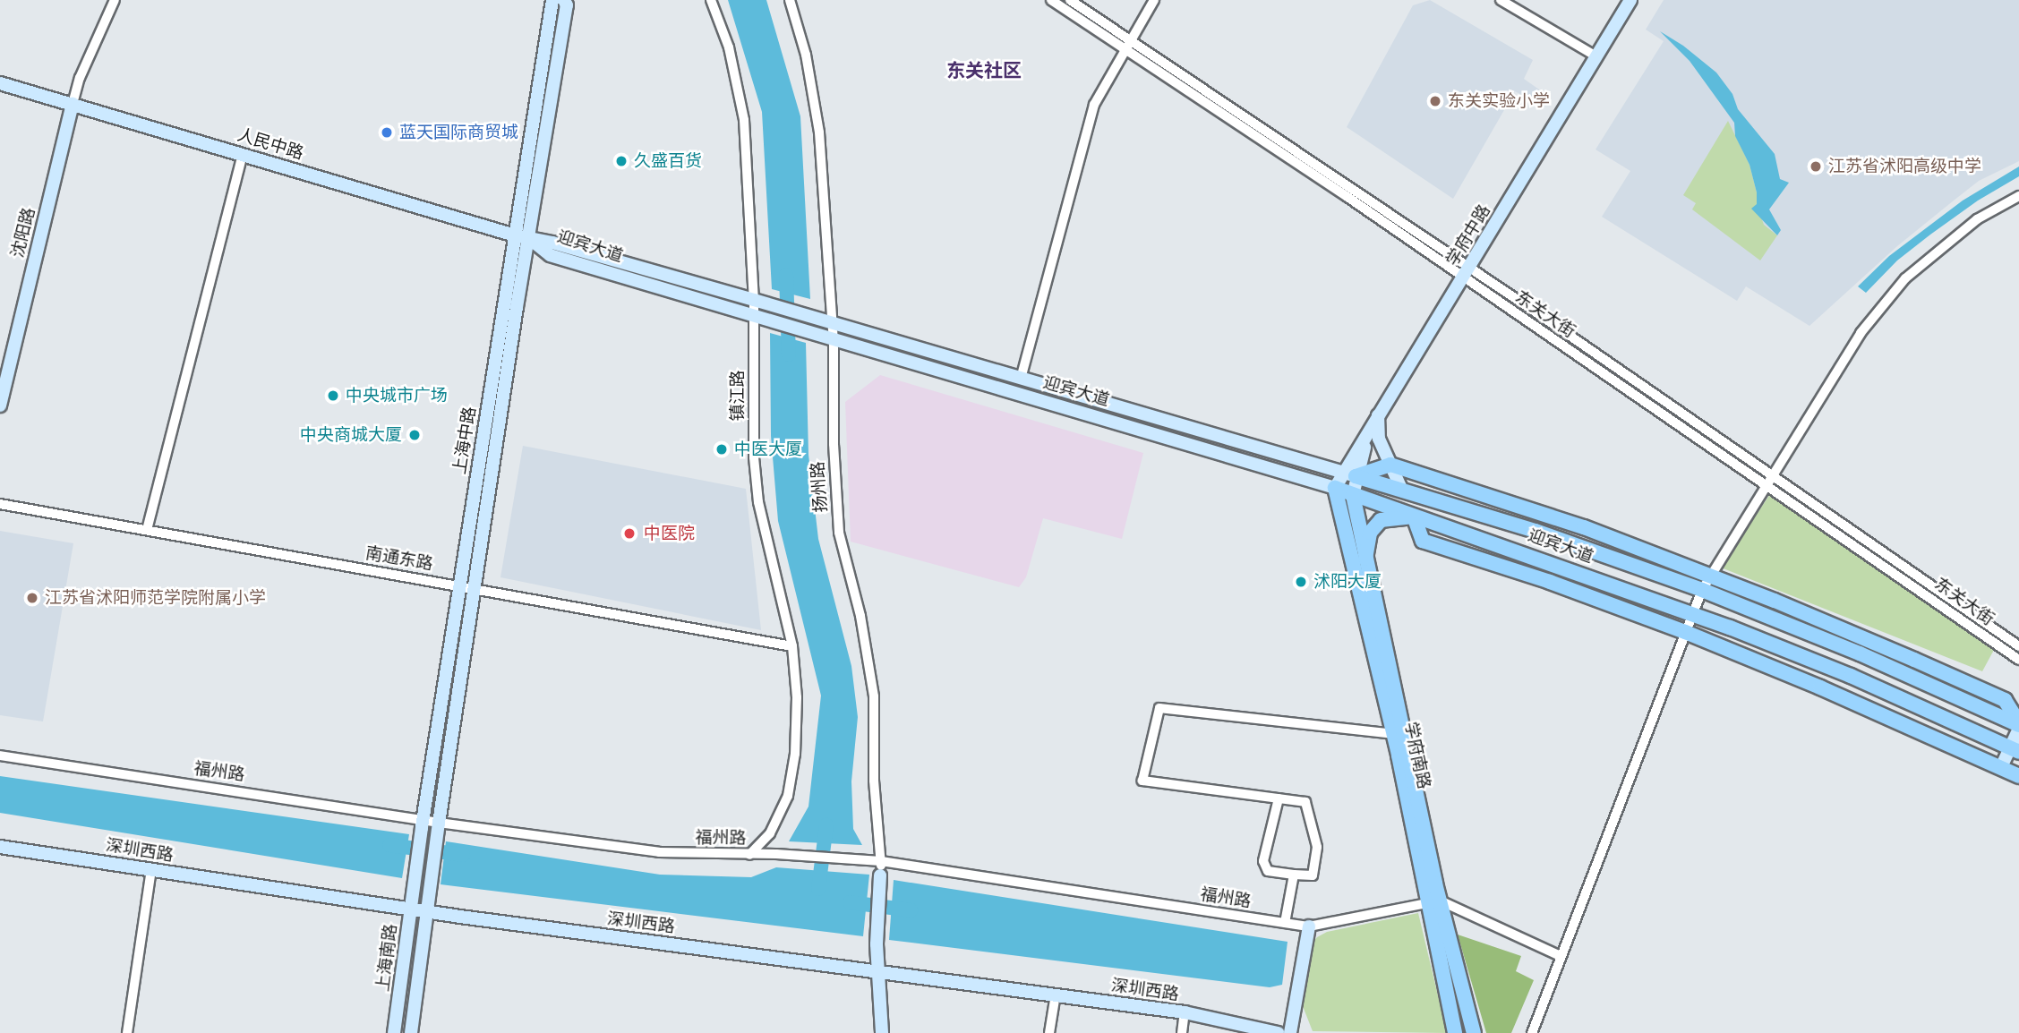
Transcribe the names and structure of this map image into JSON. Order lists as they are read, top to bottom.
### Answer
{
  "streets": {
    "main road": [
      "人民中路",
      "沈阳路",
      "学府中路",
      "迎宾大道",
      "上海中路",
      "扬州路",
      "学府南路",
      "深圳西路",
      "上海南路"
    ],
    "street": [
      "东关大街",
      "镇江路",
      "南通东路",
      "福州路"
    ]
  },
  "crossings": [
    ["人民中路", "沈阳路"],
    ["人民中路", "迎宾大道"],
    ["人民中路", "上海中路"],
    ["学府中路", "迎宾大道"],
    ["学府中路", "东关大街"],
    ["迎宾大道", "镇江路"],
    ["迎宾大道", "上海中路"],
    ["迎宾大道", "扬州路"],
    ["迎宾大道", "学府南路"],
    ["镇江路", "南通东路"],
    ["镇江路", "福州路"],
    ["上海中路", "南通东路"],
    ["上海中路", "福州路"],
    ["上海中路", "上海南路"],
    ["扬州路", "福州路"],
    ["扬州路", "深圳西路"],
    ["学府南路", "福州路"],
    ["深圳西路", "上海南路"]
  ],
  "districts": ["东关社区"],
  "places": [
    "东关实验小学",
    "蓝天国际商贸城",
    "久盛百货",
    "江苏省沭阳高级中学",
    "中央城市广场",
    "中央商城大厦",
    "中医大厦",
    "中医院",
    "沭阳大厦",
    "江苏省沭阳师范学院附属小学"
  ]
}
